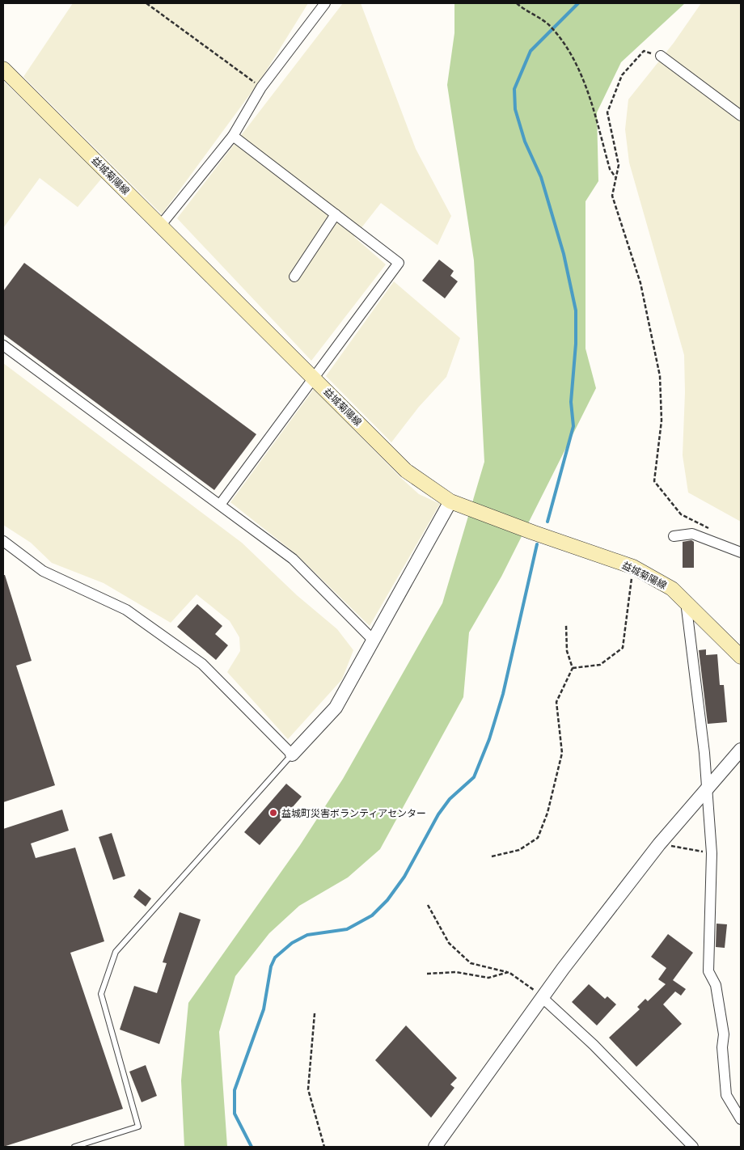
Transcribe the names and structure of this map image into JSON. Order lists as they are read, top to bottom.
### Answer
{
  "streets": {
    "main road": ["益城菊陽線"]
  },
  "places": ["益城町災害ボランティアセンター"]
}
